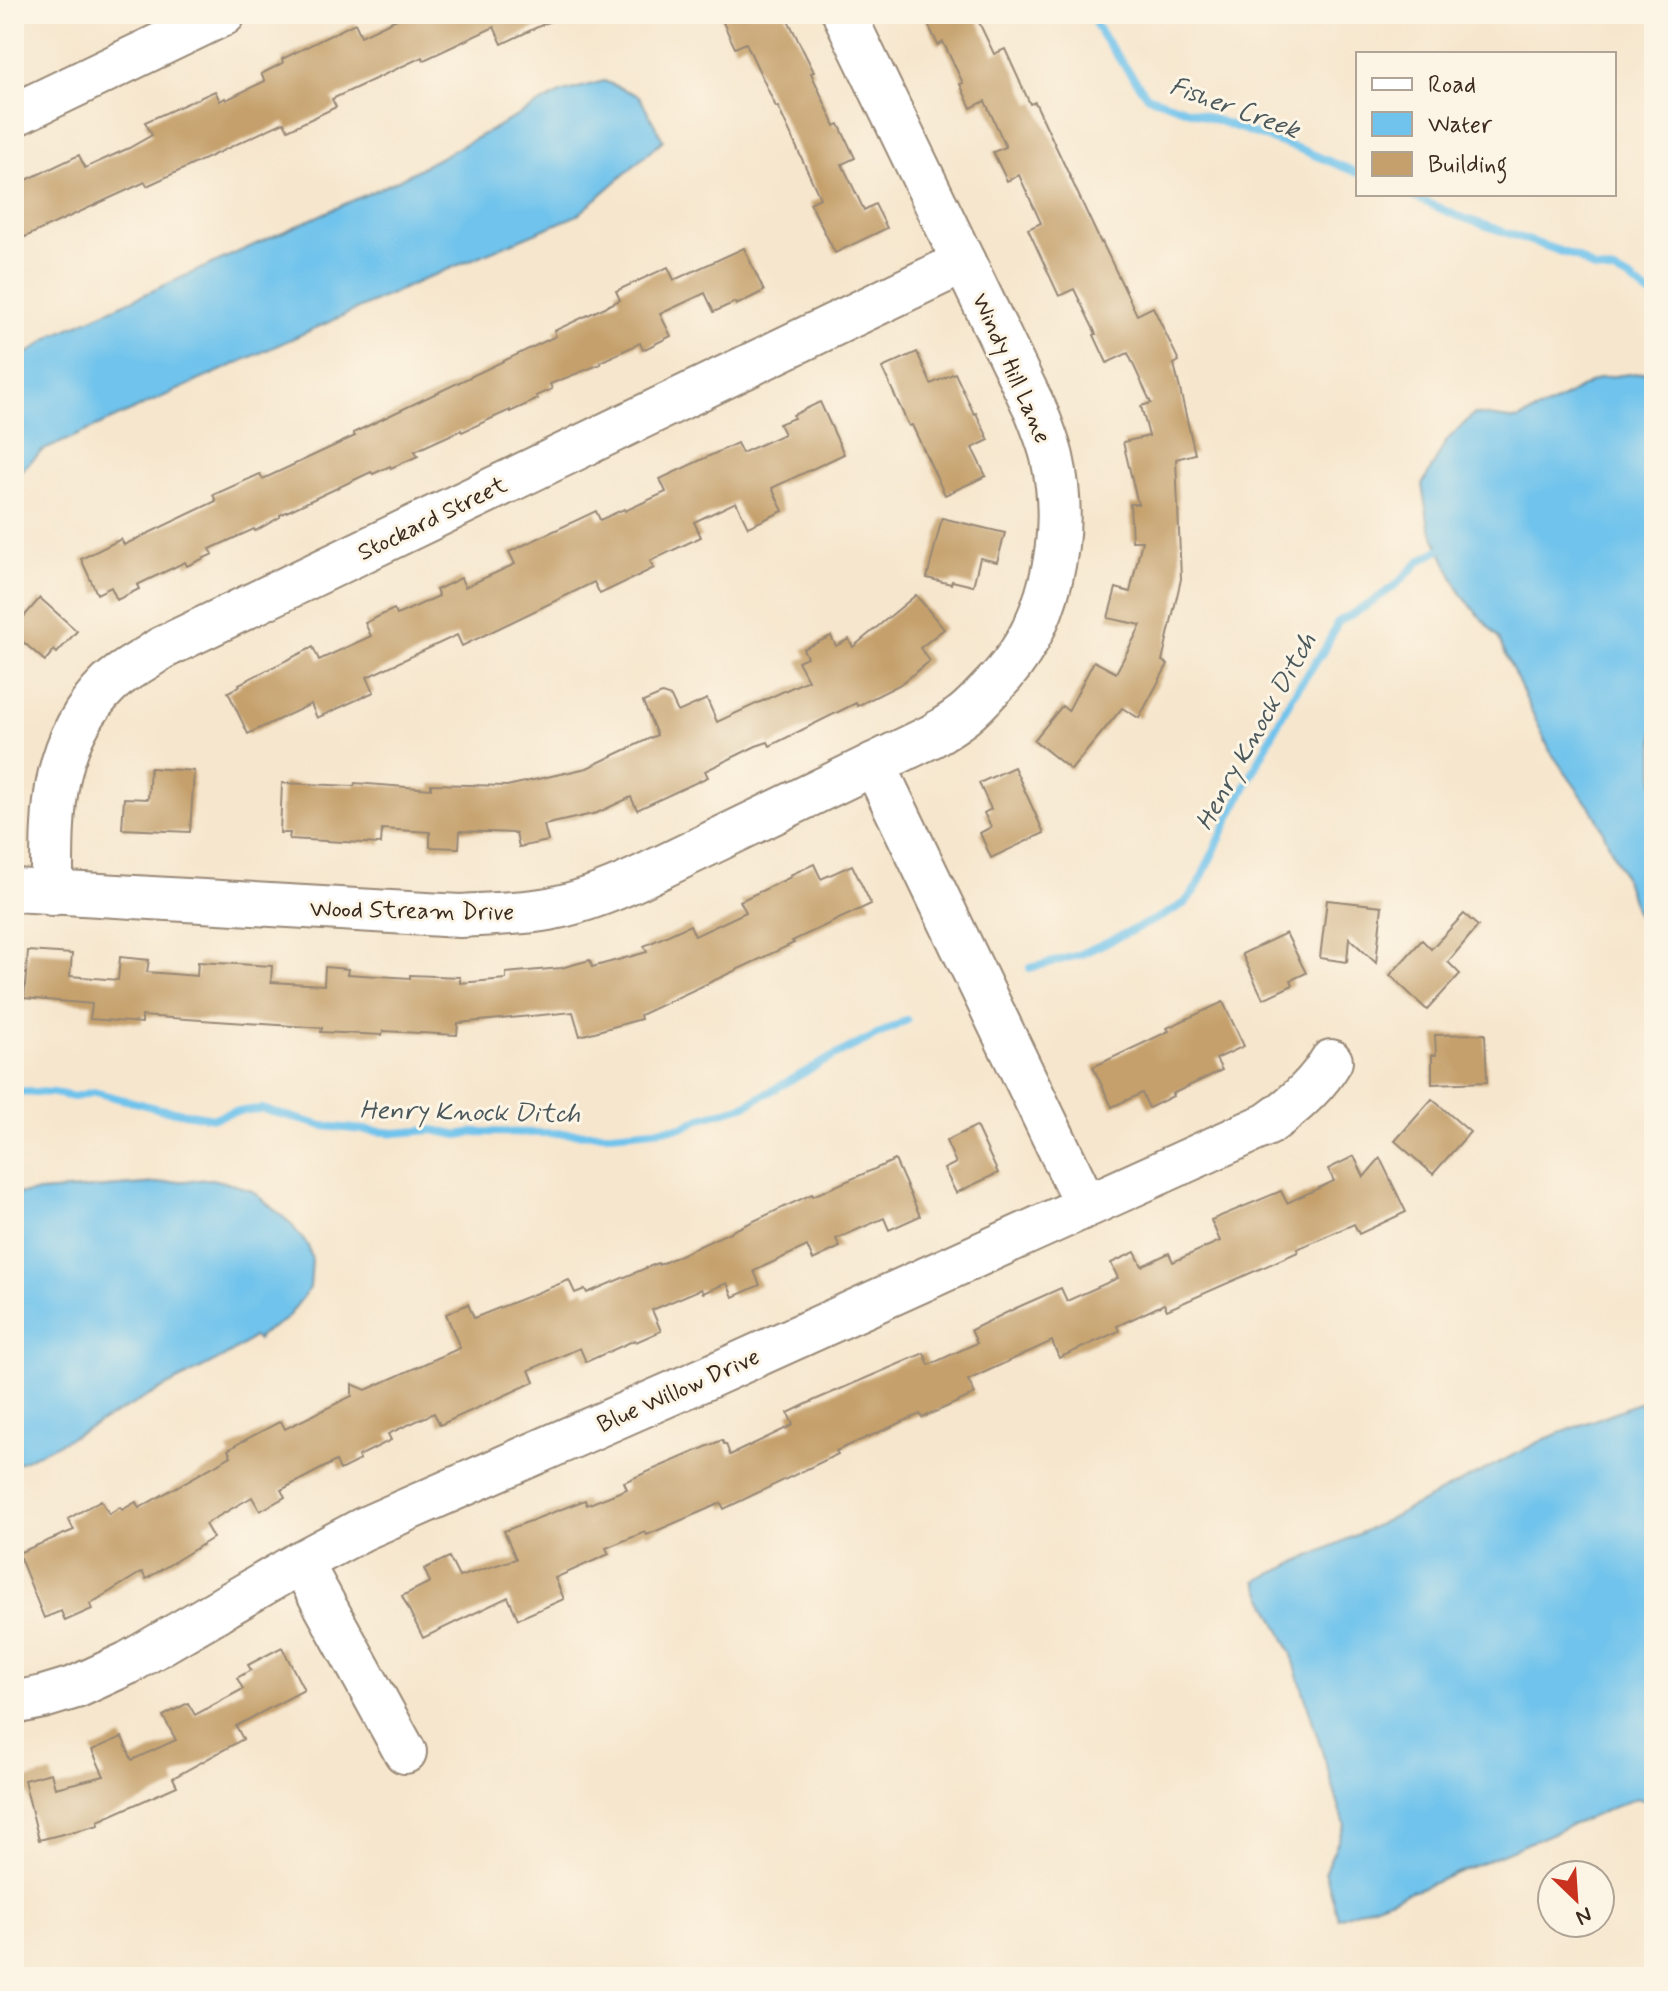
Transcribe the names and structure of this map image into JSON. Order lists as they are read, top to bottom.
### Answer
{
  "streets": {
    "street": [
      "Windy Hill Lane",
      "Stockard Street",
      "Wood Stream Drive",
      "Blue Willow Drive"
    ]
  },
  "crossings": [
    ["Windy Hill Lane", "Stockard Street"],
    ["Windy Hill Lane", "Wood Stream Drive"],
    ["Stockard Street", "Wood Stream Drive"]
  ],
  "water": ["Fisher Creek", "Henry Knock Ditch"],
  "legend": ["Road", "Water", "Building"],
  "north": "bottom right"
}
